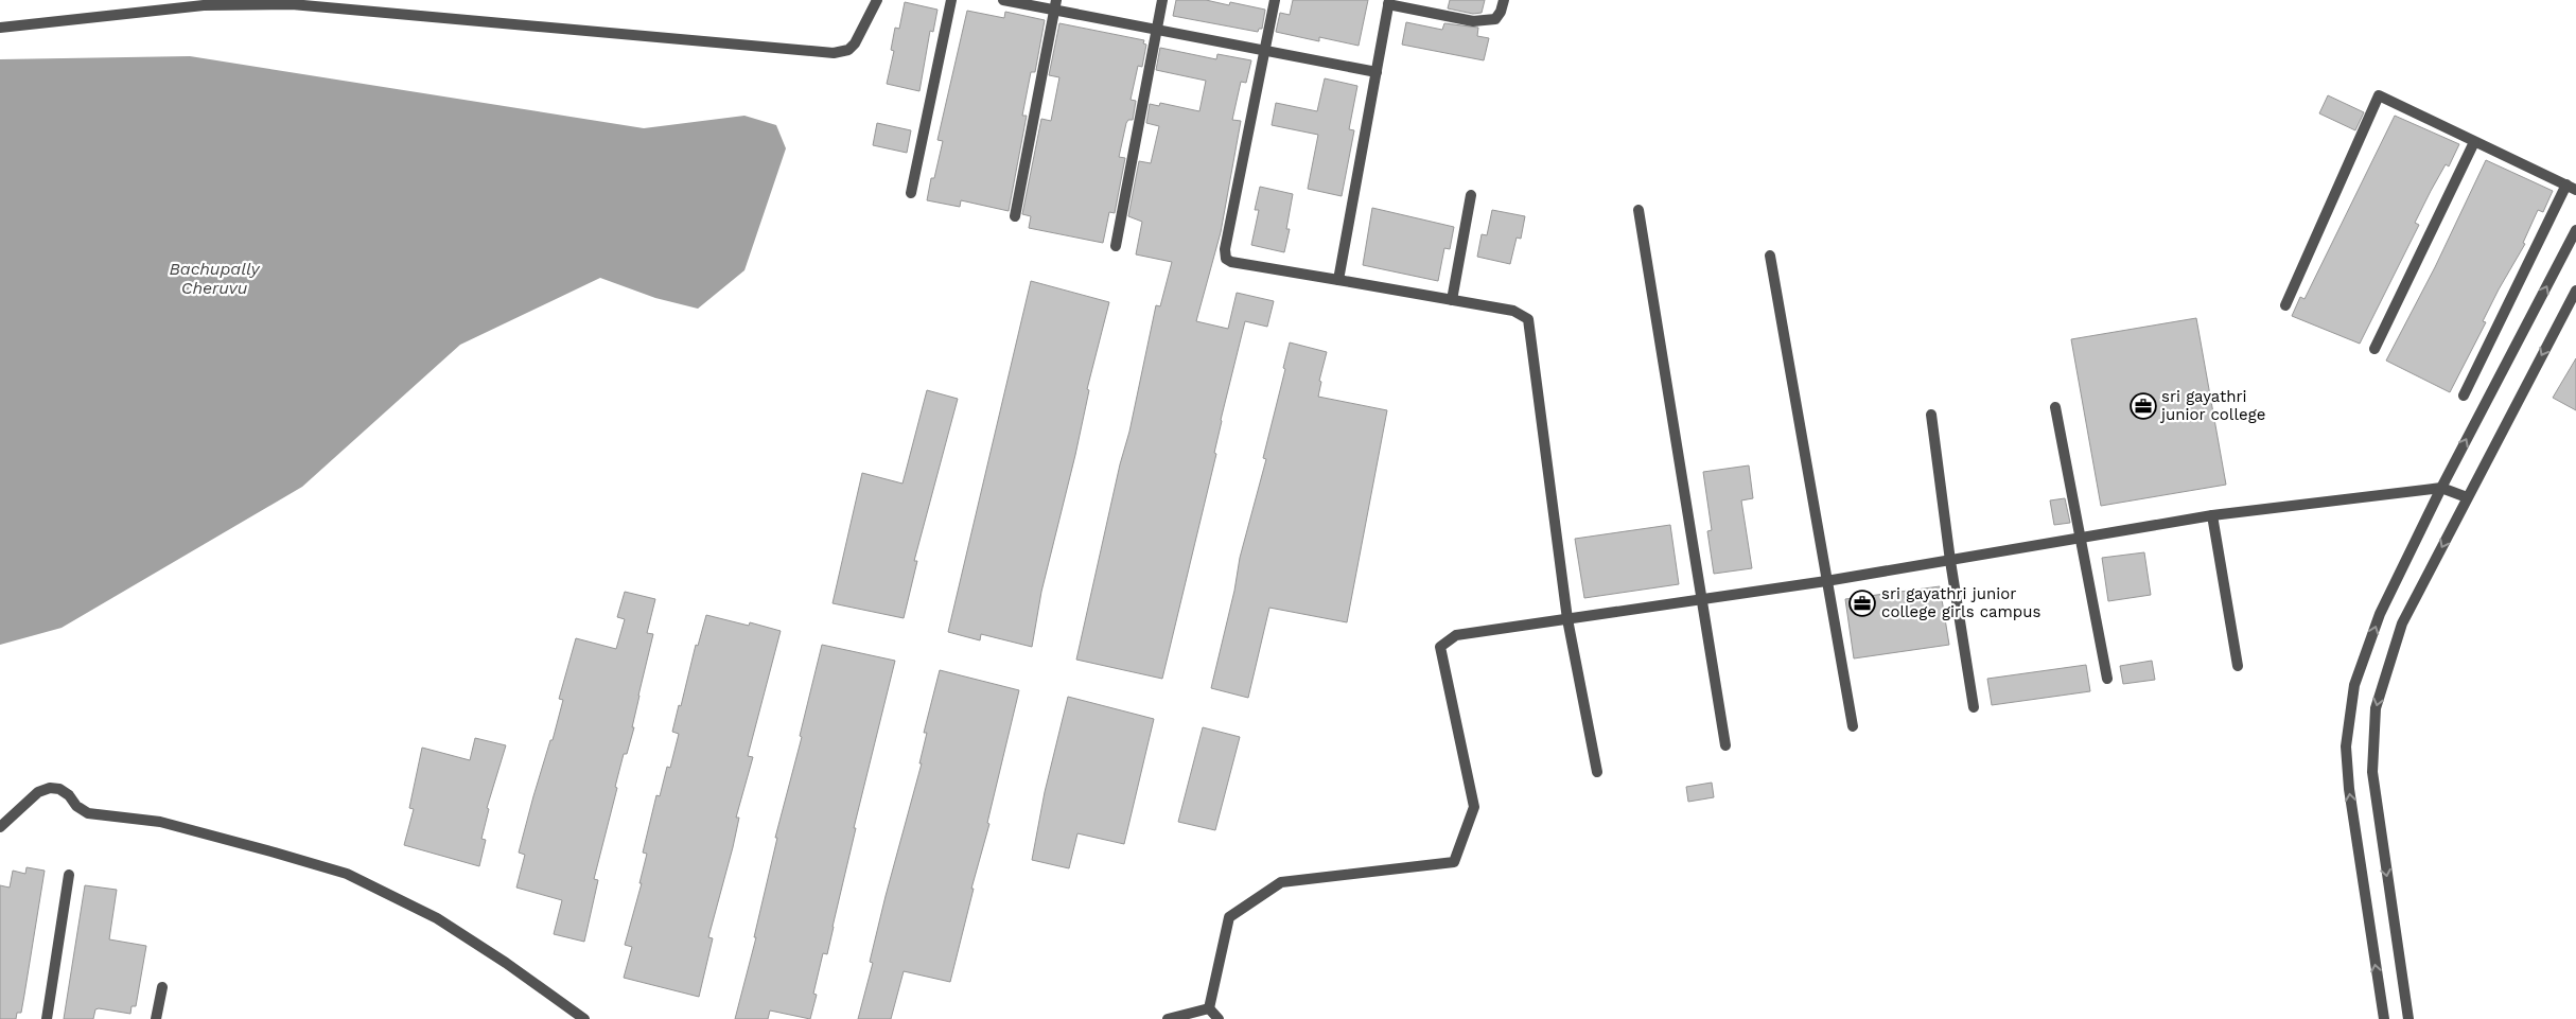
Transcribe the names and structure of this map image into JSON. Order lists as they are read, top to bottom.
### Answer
{
  "water": ["Bachupally Cheruvu"],
  "places": {
    "office": ["sri gayathri junior college", "sri gayathri junior college girls campus"]
  }
}
